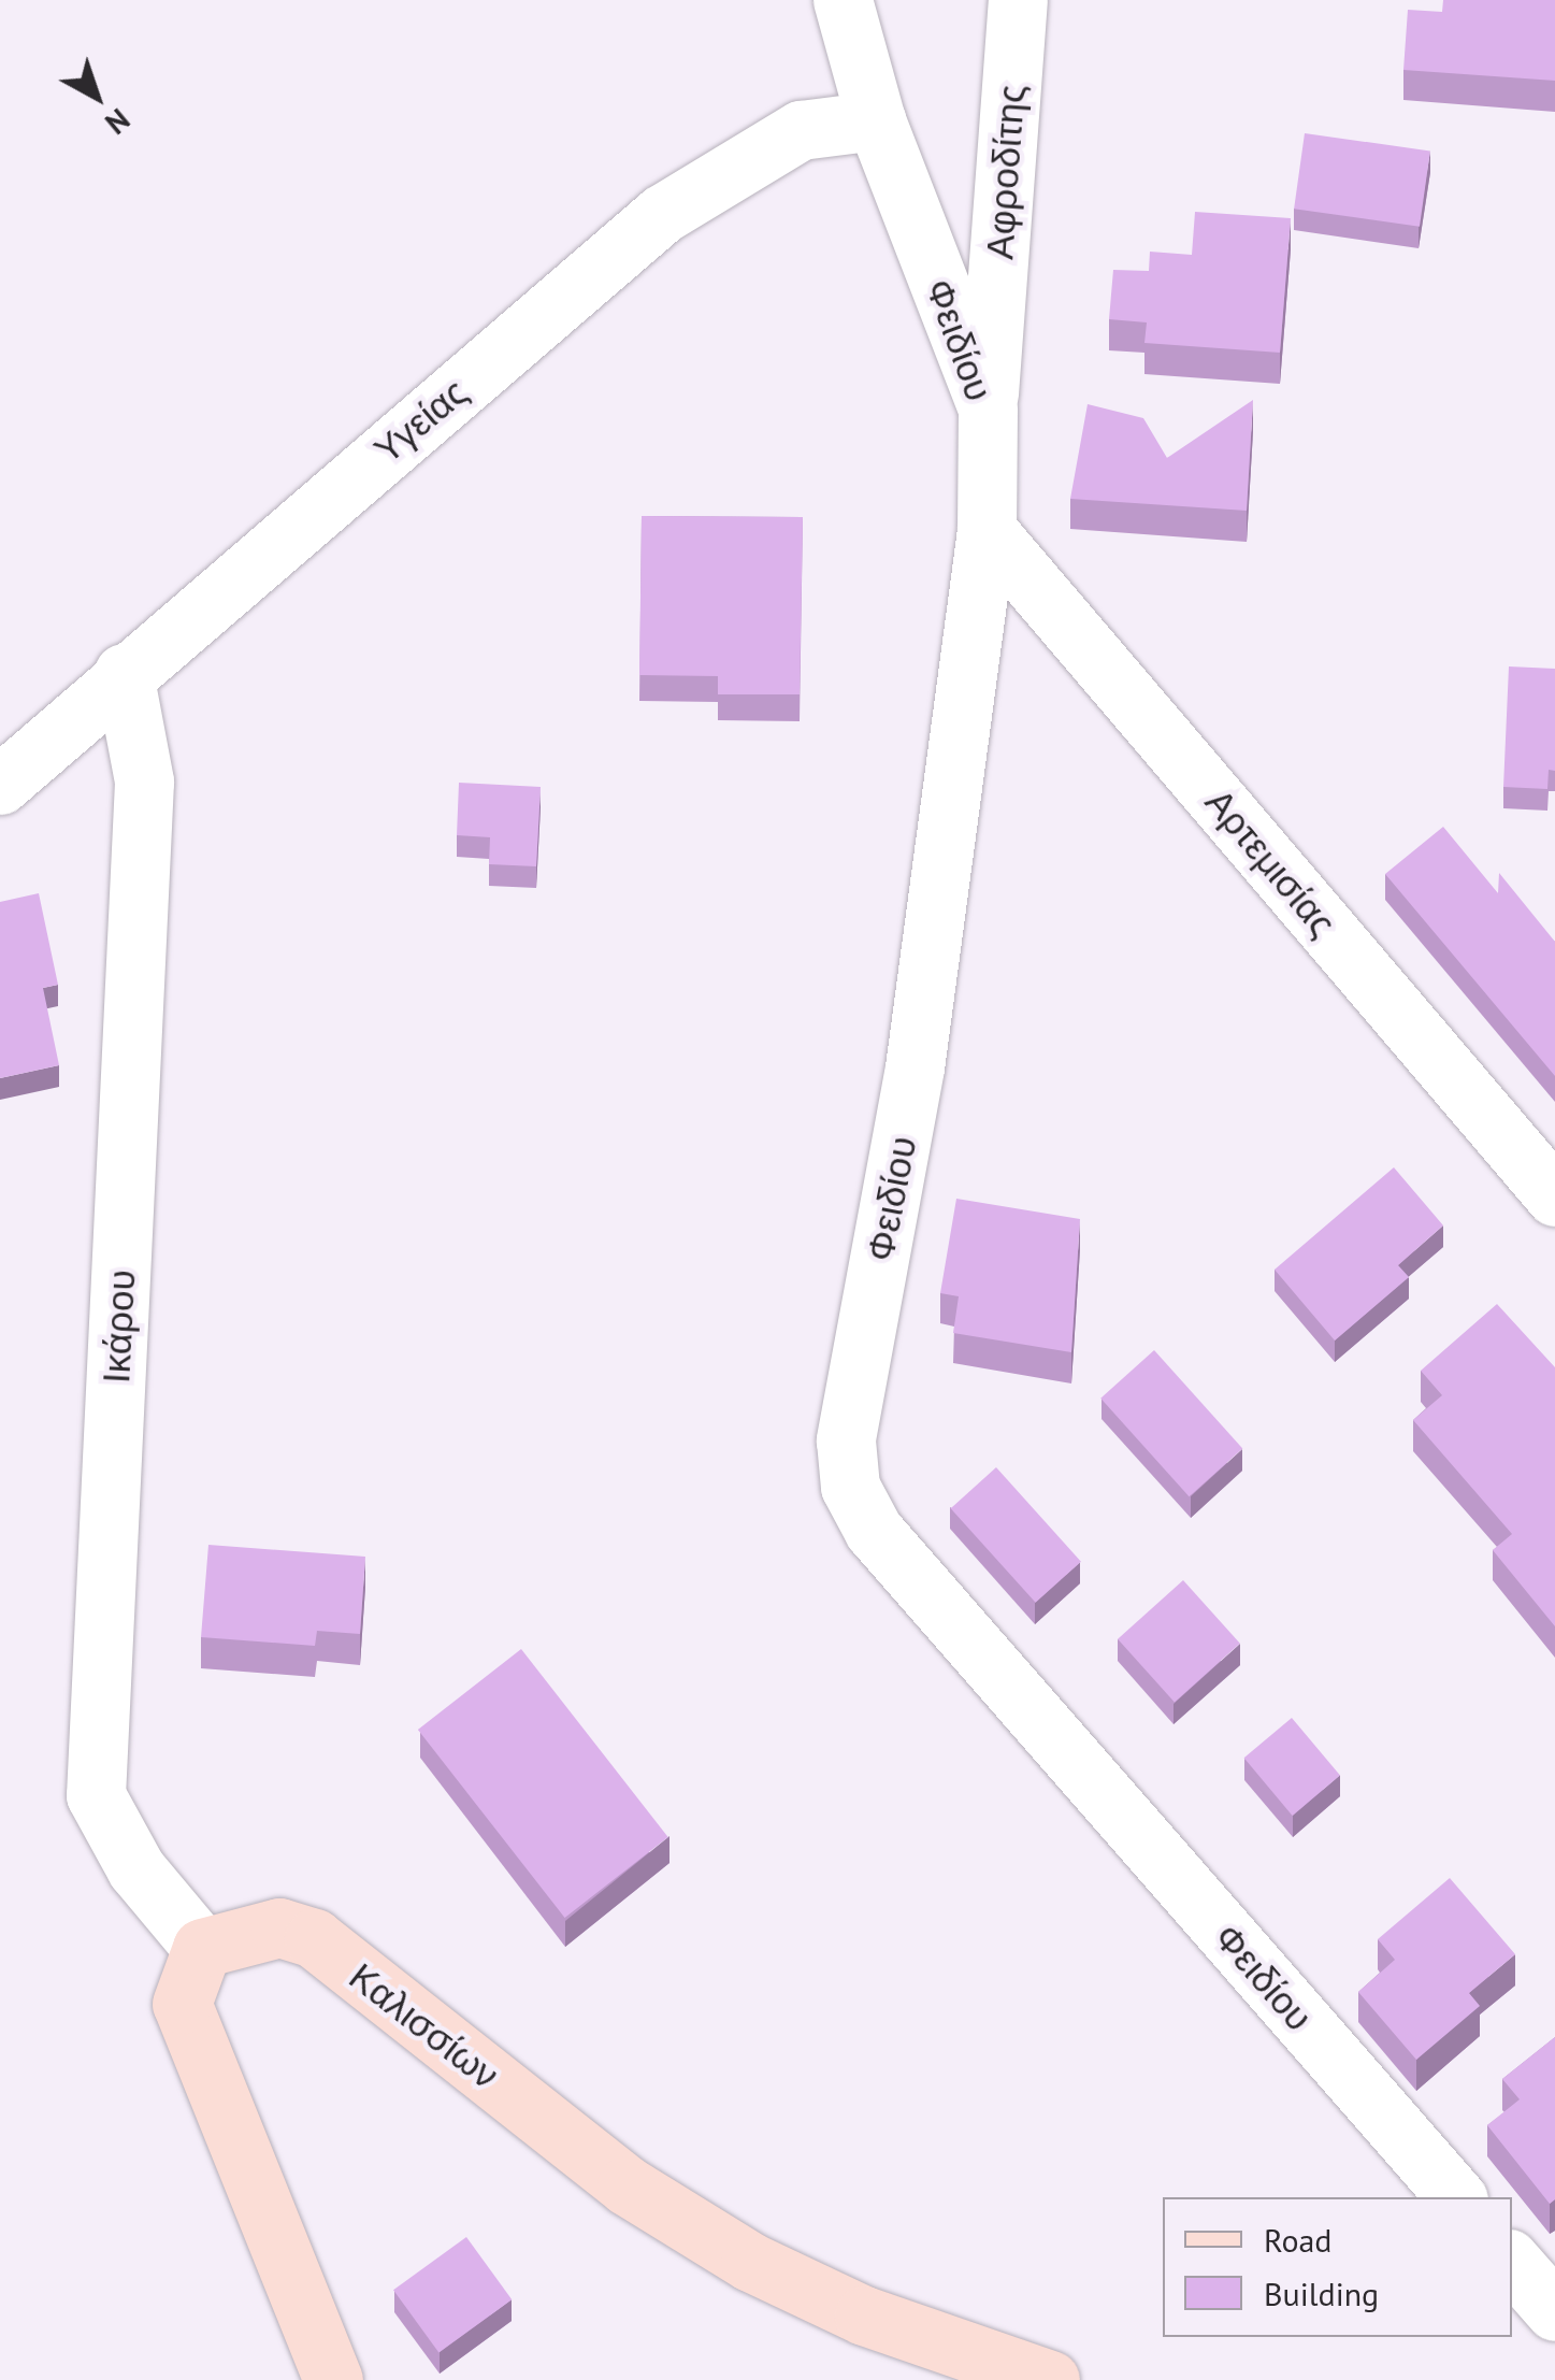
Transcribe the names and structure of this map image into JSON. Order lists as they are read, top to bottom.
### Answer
{
  "streets": {
    "main road": ["Καλισσίων"],
    "street": [
      "Αφροδίτης",
      "Φειδίου",
      "Υγείας",
      "Αρτεμισίας",
      "Ικάρου"
    ]
  },
  "crossings": [
    ["Αφροδίτης", "Φειδίου"],
    ["Φειδίου", "Υγείας"],
    ["Φειδίου", "Αρτεμισίας"],
    ["Υγείας", "Ικάρου"],
    ["Ικάρου", "Καλισσίων"]
  ],
  "legend": ["Road", "Building"],
  "north": "bottom right"
}
